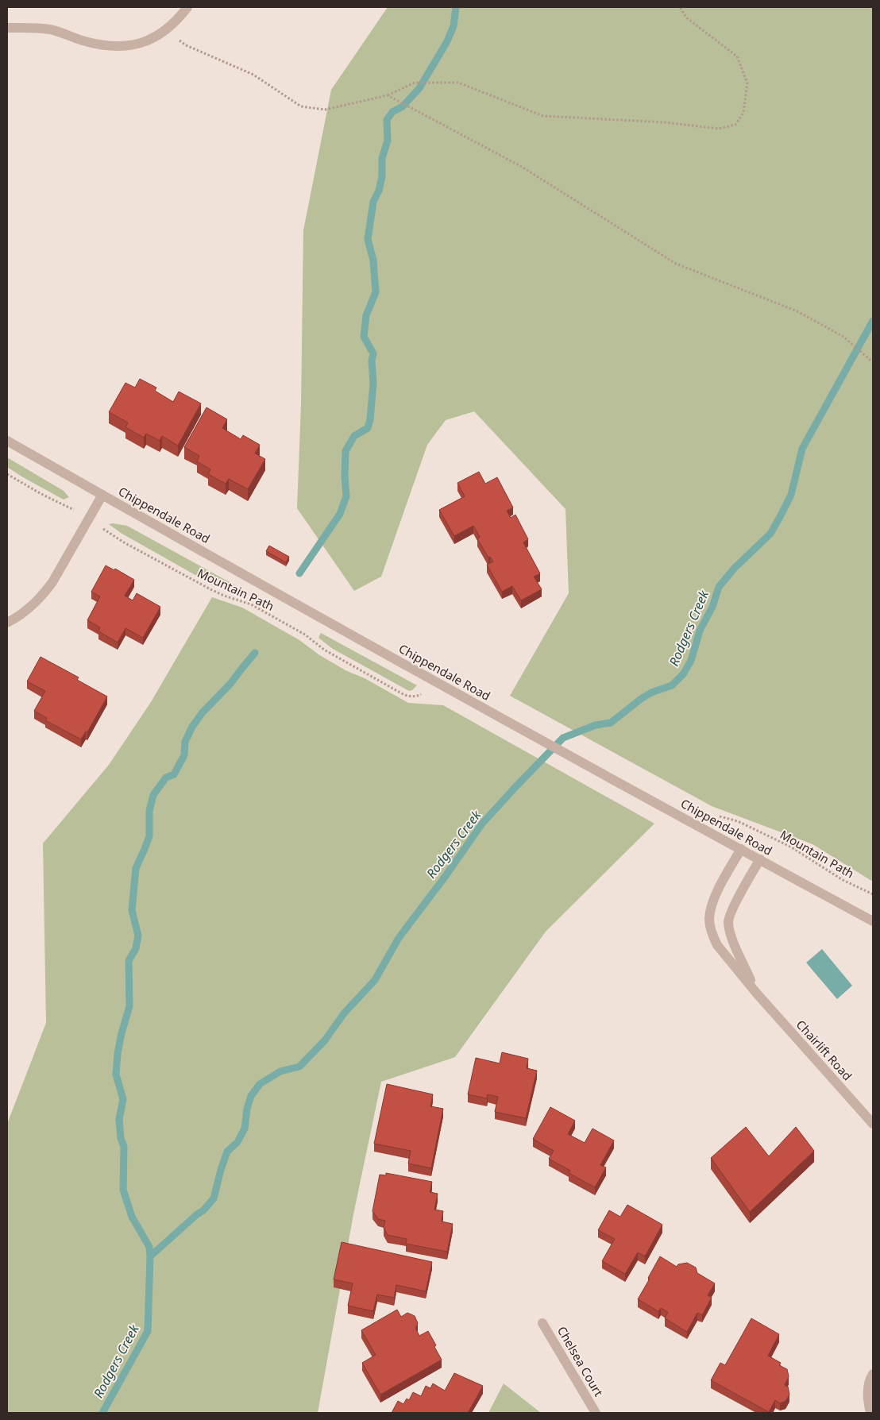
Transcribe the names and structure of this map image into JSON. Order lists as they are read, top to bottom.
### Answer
{
  "streets": {
    "street": ["Chippendale Road", "Chairlift Road", "Chelsea Court"],
    "path": ["Mountain Path"]
  },
  "crossings": [
    ["Chippendale Road", "Chairlift Road"]
  ],
  "water": ["Rodgers Creek"]
}
